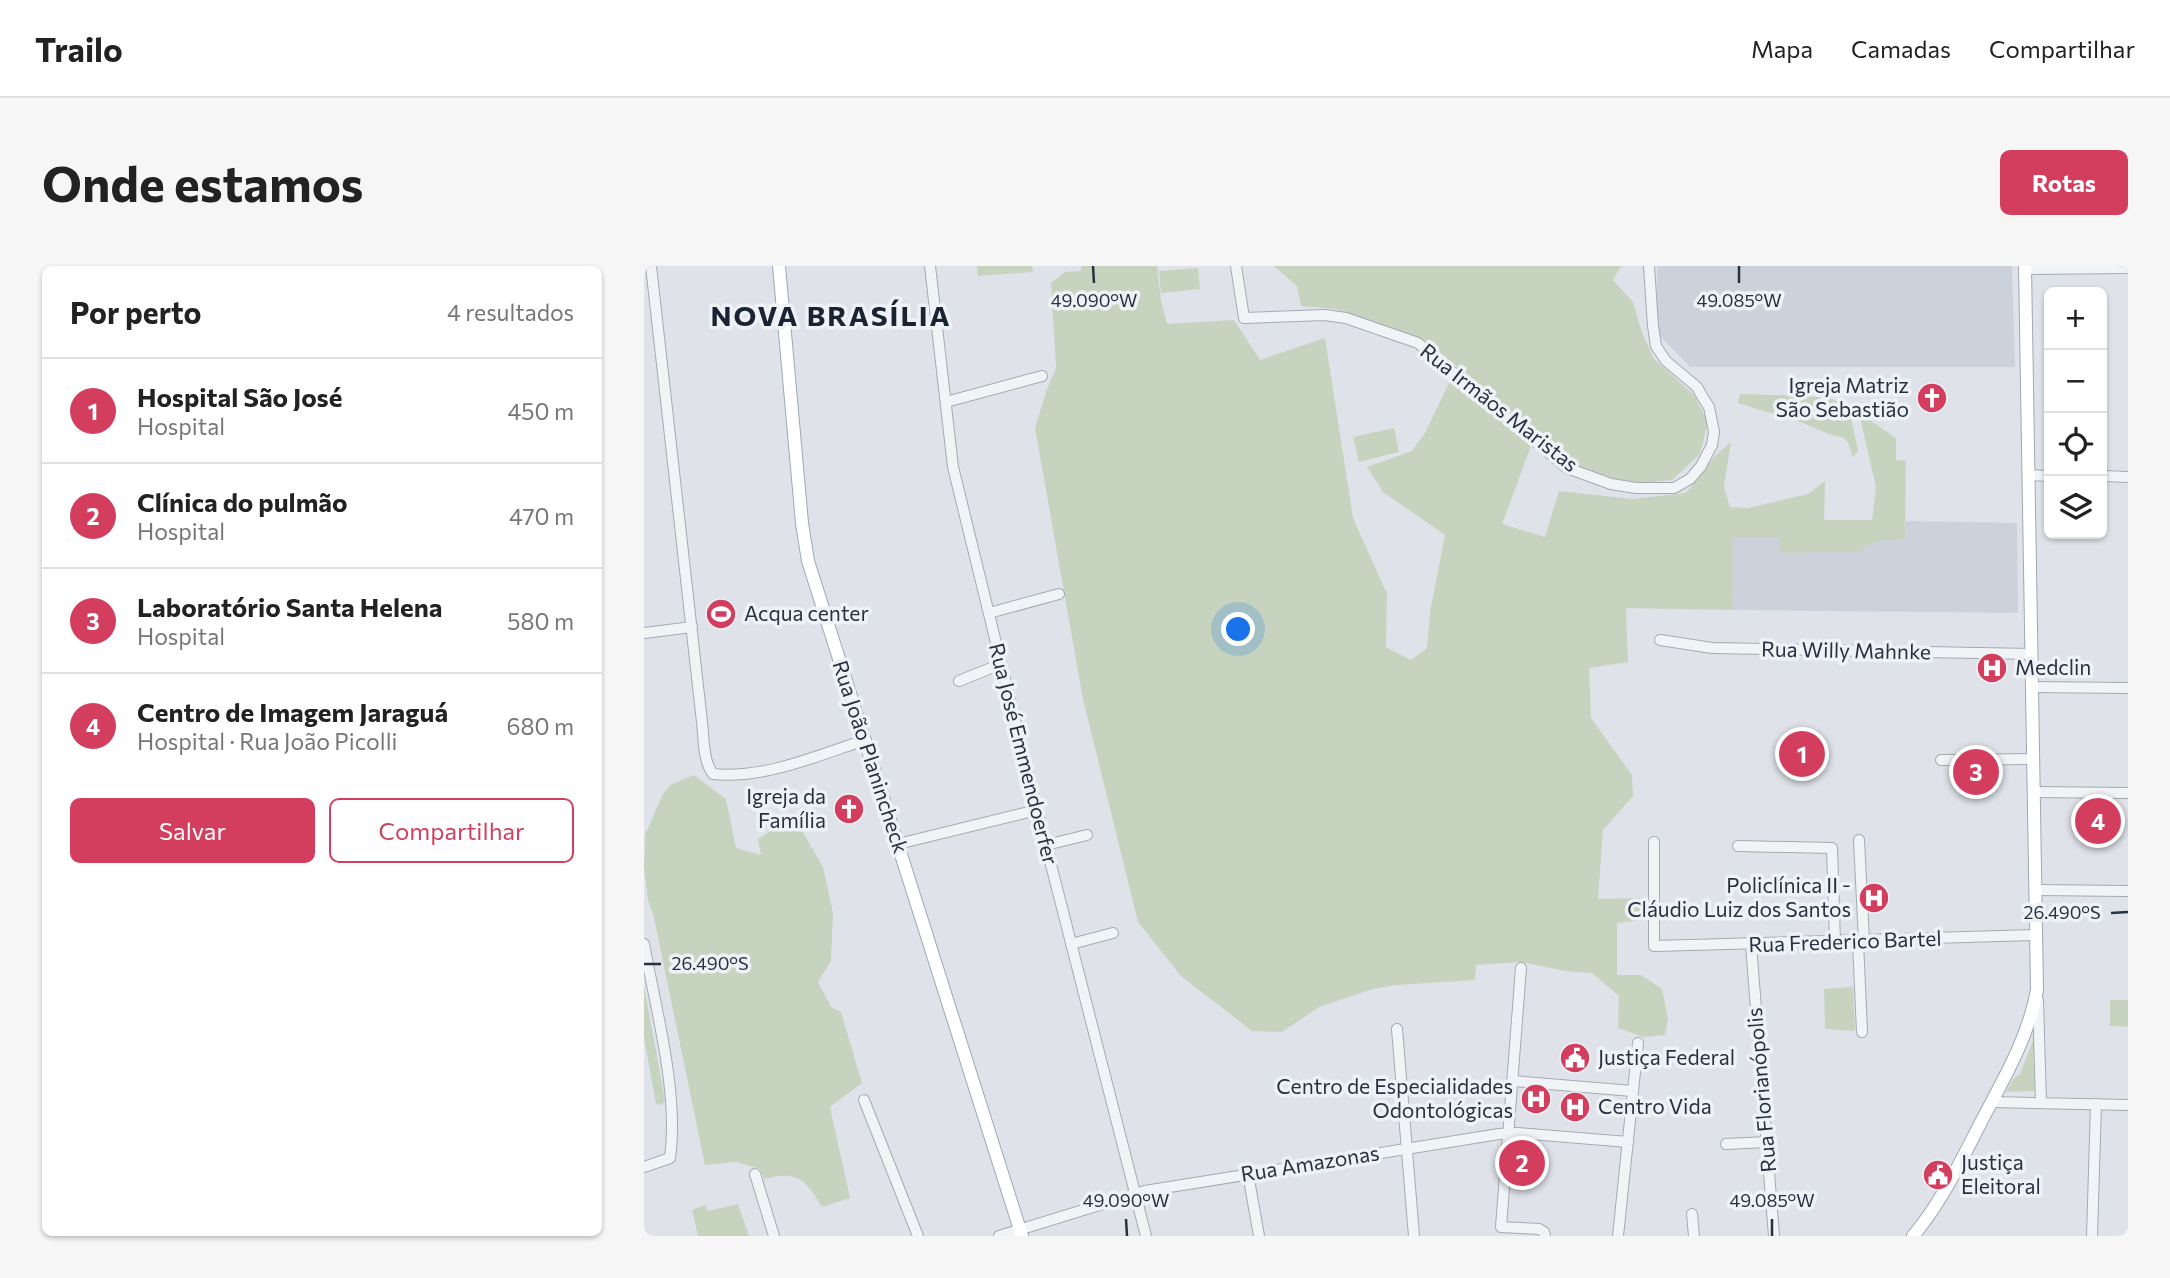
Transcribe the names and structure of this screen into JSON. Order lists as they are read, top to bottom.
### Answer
{
  "streets": {
    "main road": ["Rua João Planincheck"],
    "street": [
      "Rua Irmãos Maristas",
      "Rua Willy Mahnke",
      "Rua José Emmendoerfer",
      "Rua Frederico Bartel",
      "Rua Florianópolis",
      "Rua Amazonas"
    ]
  },
  "crossings": [
    ["Rua José Emmendoerfer", "Rua Amazonas"],
    ["Rua João Planincheck", "Rua Amazonas"],
    ["Rua Frederico Bartel", "Rua Florianópolis"]
  ],
  "districts": ["NOVA BRASÍLIA"],
  "places": {
    "church": ["Igreja Matriz São Sebastião", "Igreja da Família"],
    "sports": ["Acqua center"],
    "hospital": [
      "Medclin",
      "Policlínica II - Cláudio Luiz dos Santos",
      "Centro de Especialidades Odontológicas",
      "Centro Vida"
    ],
    "public building": ["Justiça Federal", "Justiça Eleitoral"]
  },
  "page": {
    "header": "Trailo",
    "nav": ["Mapa", "Camadas", "Compartilhar"],
    "buttons": [
      "Rotas",
      ["Salvar", "Compartilhar"]
    ],
    "title": "Onde estamos",
    "heading": ["Por perto", "4 resultados"],
    "map_buttons": ["+", "−"],
    "list": [
      {
        "mark": "1",
        "name": "Hospital São José",
        "note": "Hospital",
        "value": "450 m"
      },
      {
        "mark": "2",
        "name": "Clínica do pulmão",
        "note": "Hospital",
        "value": "470 m"
      },
      {
        "mark": "3",
        "name": "Laboratório Santa Helena",
        "note": "Hospital",
        "value": "580 m"
      },
      {
        "mark": "4",
        "name": "Centro de Imagem Jaraguá",
        "note": "Hospital · Rua João Picolli",
        "value": "680 m"
      }
    ],
    "pins": [
      "1",
      "3",
      "4",
      "2"
    ]
  },
  "coordinates": ["49.090°W", "49.085°W", "26.490°S"]
}
